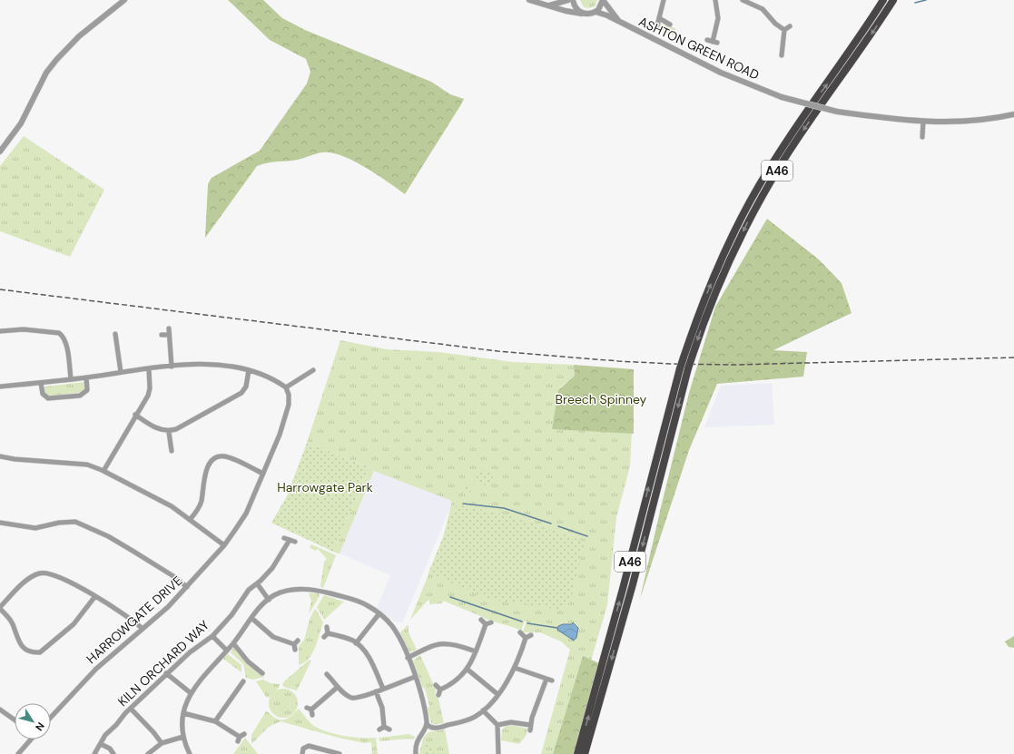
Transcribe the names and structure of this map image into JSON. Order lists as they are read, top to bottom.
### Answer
{
  "streets": {
    "highway": ["A46"],
    "street": ["ASHTON GREEN ROAD", "HARROWGATE DRIVE", "KILN ORCHARD WAY"]
  },
  "parks": ["Breech Spinney", "Harrowgate Park"],
  "north": "bottom right"
}
